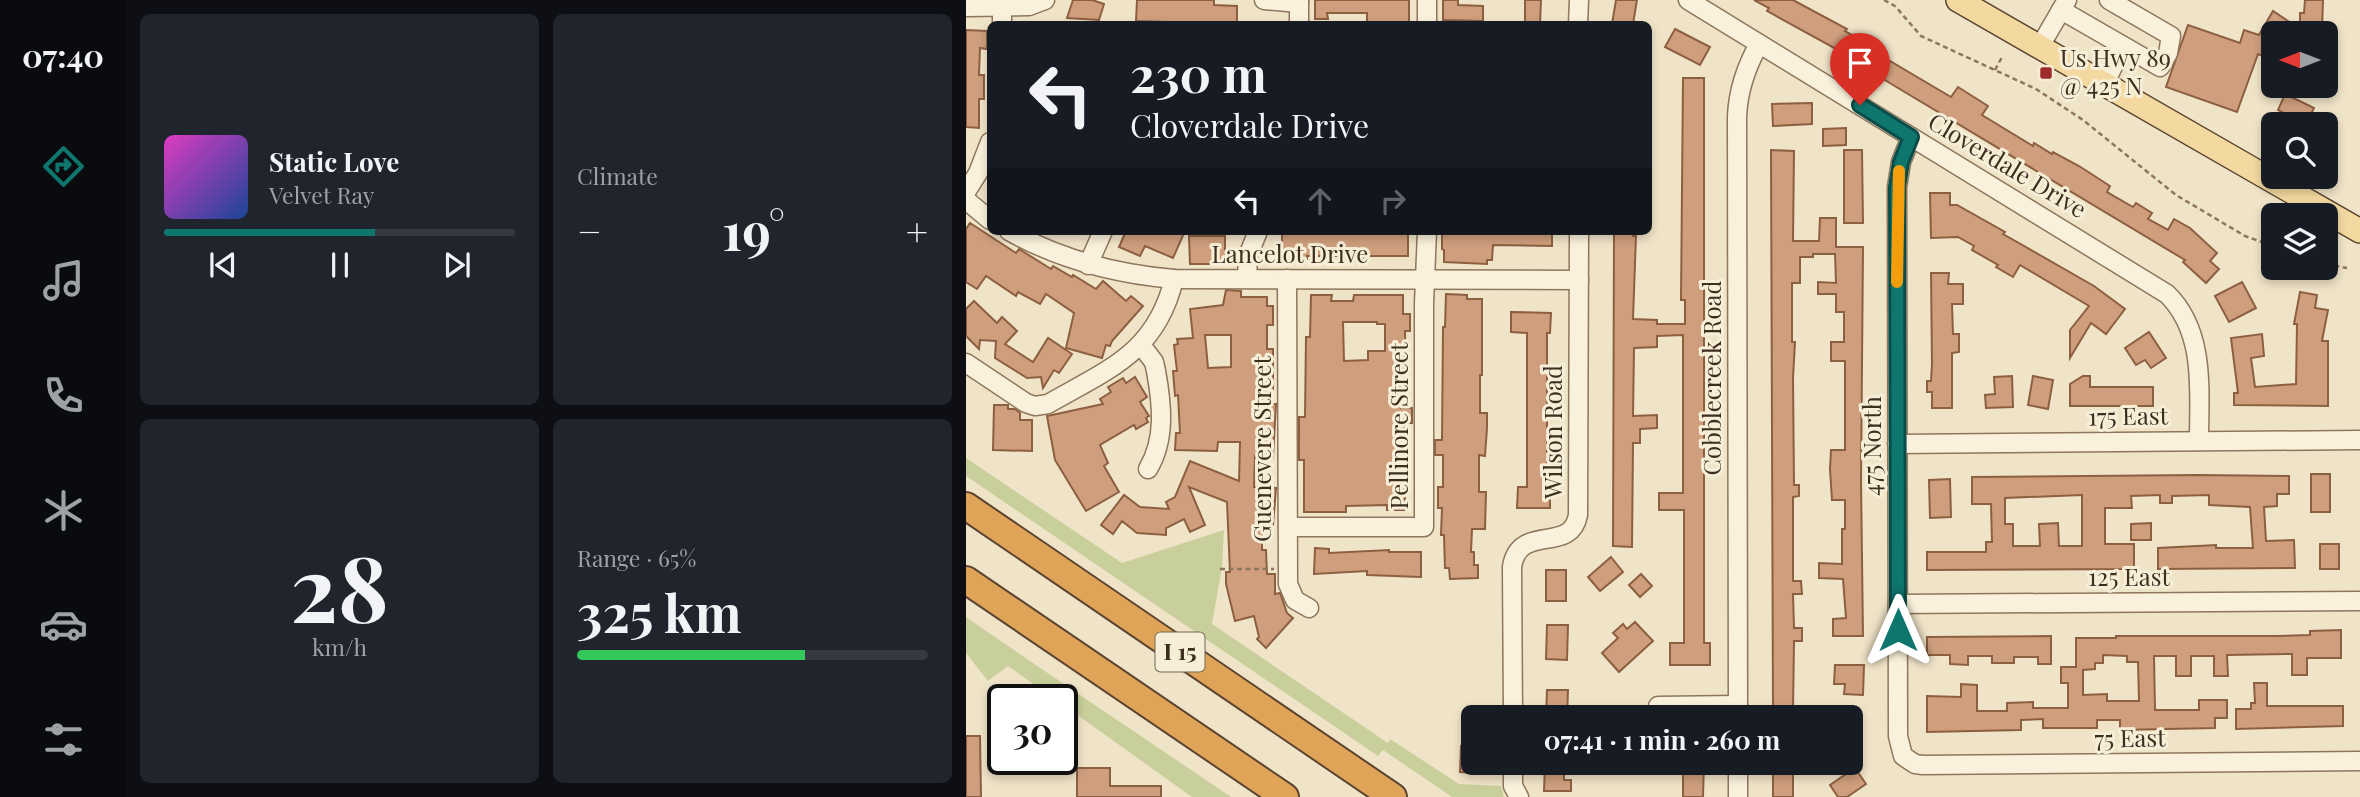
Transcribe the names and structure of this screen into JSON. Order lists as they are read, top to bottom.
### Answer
{
  "streets": {
    "highway": ["I 15"],
    "street": [
      "Cloverdale Drive",
      "Lancelot Drive",
      "Cobblecreek Road",
      "175 East",
      "Pellinore Street",
      "Wilson Road",
      "475 North",
      "Guenevere Street",
      "125 East",
      "75 East"
    ]
  },
  "crossings": [
    ["Cloverdale Drive", "Cobblecreek Road"],
    ["Cloverdale Drive", "175 East"],
    ["Cloverdale Drive", "475 North"],
    ["Lancelot Drive", "Pellinore Street"],
    ["Lancelot Drive", "Wilson Road"],
    ["Lancelot Drive", "Guenevere Street"],
    ["175 East", "475 North"],
    ["Pellinore Street", "Guenevere Street"],
    ["475 North", "125 East"],
    ["475 North", "75 East"]
  ],
  "places": {
    "transit": ["Us Hwy 89 @ 425 N"]
  },
  "north": "left",
  "page": {
    "tabs": "07:40",
    "tile": [
      "Climate",
      ["28", "km/h"],
      ["Range · 65%", "325 km"]
    ],
    "turn": ["230 m", "Cloverdale Drive"],
    "song": ["Static Love", "Velvet Ray"],
    "heat": ["−", "19°", "+"],
    "limit": "30",
    "trip": "07:41 · 1 min · 260 m"
  }
}
